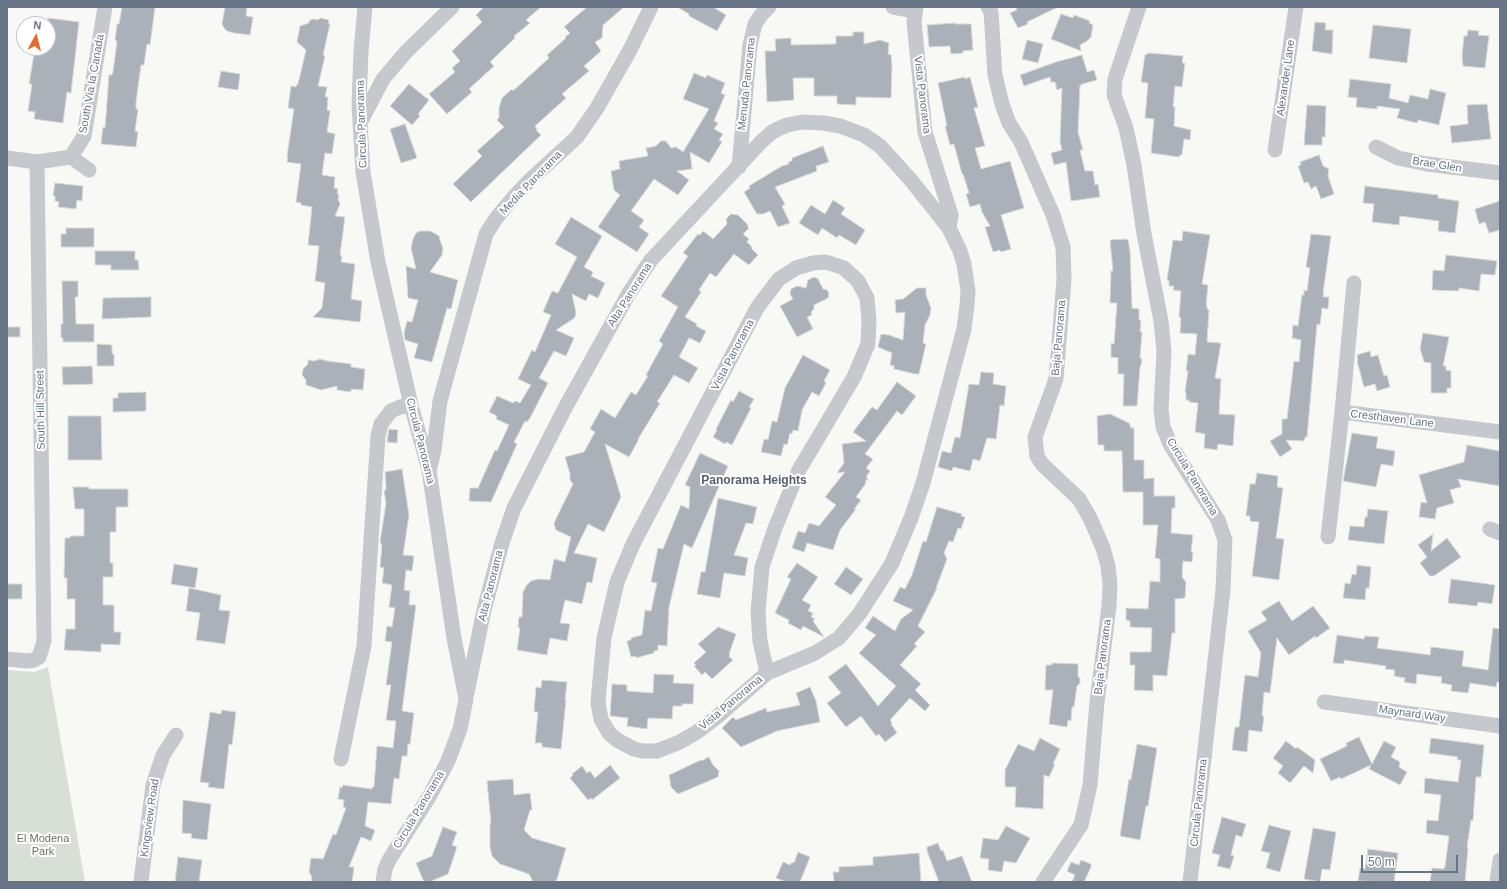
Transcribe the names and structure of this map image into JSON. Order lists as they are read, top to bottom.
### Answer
{
  "streets": {
    "street": [
      "Alexander Lane",
      "South Via la Canada",
      "Menuda Panorama",
      "Vista Panorama",
      "Circula Panorama",
      "Brae Glen",
      "Media Panorama",
      "Alta Panorama",
      "Baja Panorama",
      "South Hill Street",
      "Cresthaven Lane",
      "Maynard Way",
      "Kingsview Road"
    ]
  },
  "crossings": [
    ["Menuda Panorama", "Alta Panorama"],
    ["Vista Panorama", "Alta Panorama"],
    ["Circula Panorama", "Media Panorama"],
    ["Circula Panorama", "Alta Panorama"]
  ],
  "districts": ["Panorama Heights"],
  "parks": ["El Modena Park"],
  "scale_bar": "50 m",
  "north": "top"
}
